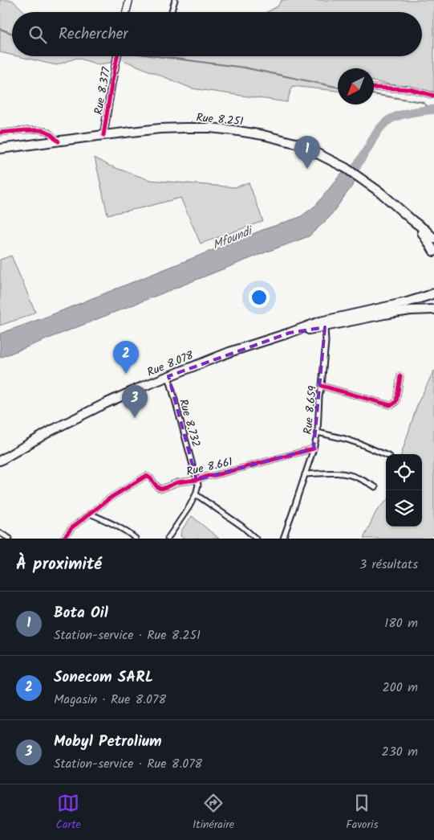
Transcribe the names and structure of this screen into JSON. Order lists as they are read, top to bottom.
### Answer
{
  "streets": {
    "highway": ["Rue 8.251", "Rue 8.078"],
    "street": [
      "Rue 8.377",
      "Rue 8.659",
      "Rue 8.732",
      "Rue 8.661"
    ]
  },
  "crossings": [
    ["Rue 8.377", "Rue 8.251"],
    ["Rue 8.078", "Rue 8.659"],
    ["Rue 8.078", "Rue 8.732"],
    ["Rue 8.659", "Rue 8.661"],
    ["Rue 8.732", "Rue 8.661"]
  ],
  "water": ["Mfoundi"],
  "north": "bottom left",
  "page": {
    "search": "Rechercher",
    "pins": ["1", "2", "3"],
    "heading": ["À proximité", "3 résultats"],
    "list": [
      {
        "mark": "1",
        "name": "Bota Oil",
        "note": "Station-service · Rue 8.251",
        "value": "180 m"
      },
      {
        "mark": "2",
        "name": "Sonecom SARL",
        "note": "Magasin · Rue 8.078",
        "value": "200 m"
      },
      {
        "mark": "3",
        "name": "Mobyl Petrolium",
        "note": "Station-service · Rue 8.078",
        "value": "230 m"
      }
    ],
    "nav": ["Carte", "Itinéraire", "Favoris"]
  }
}
